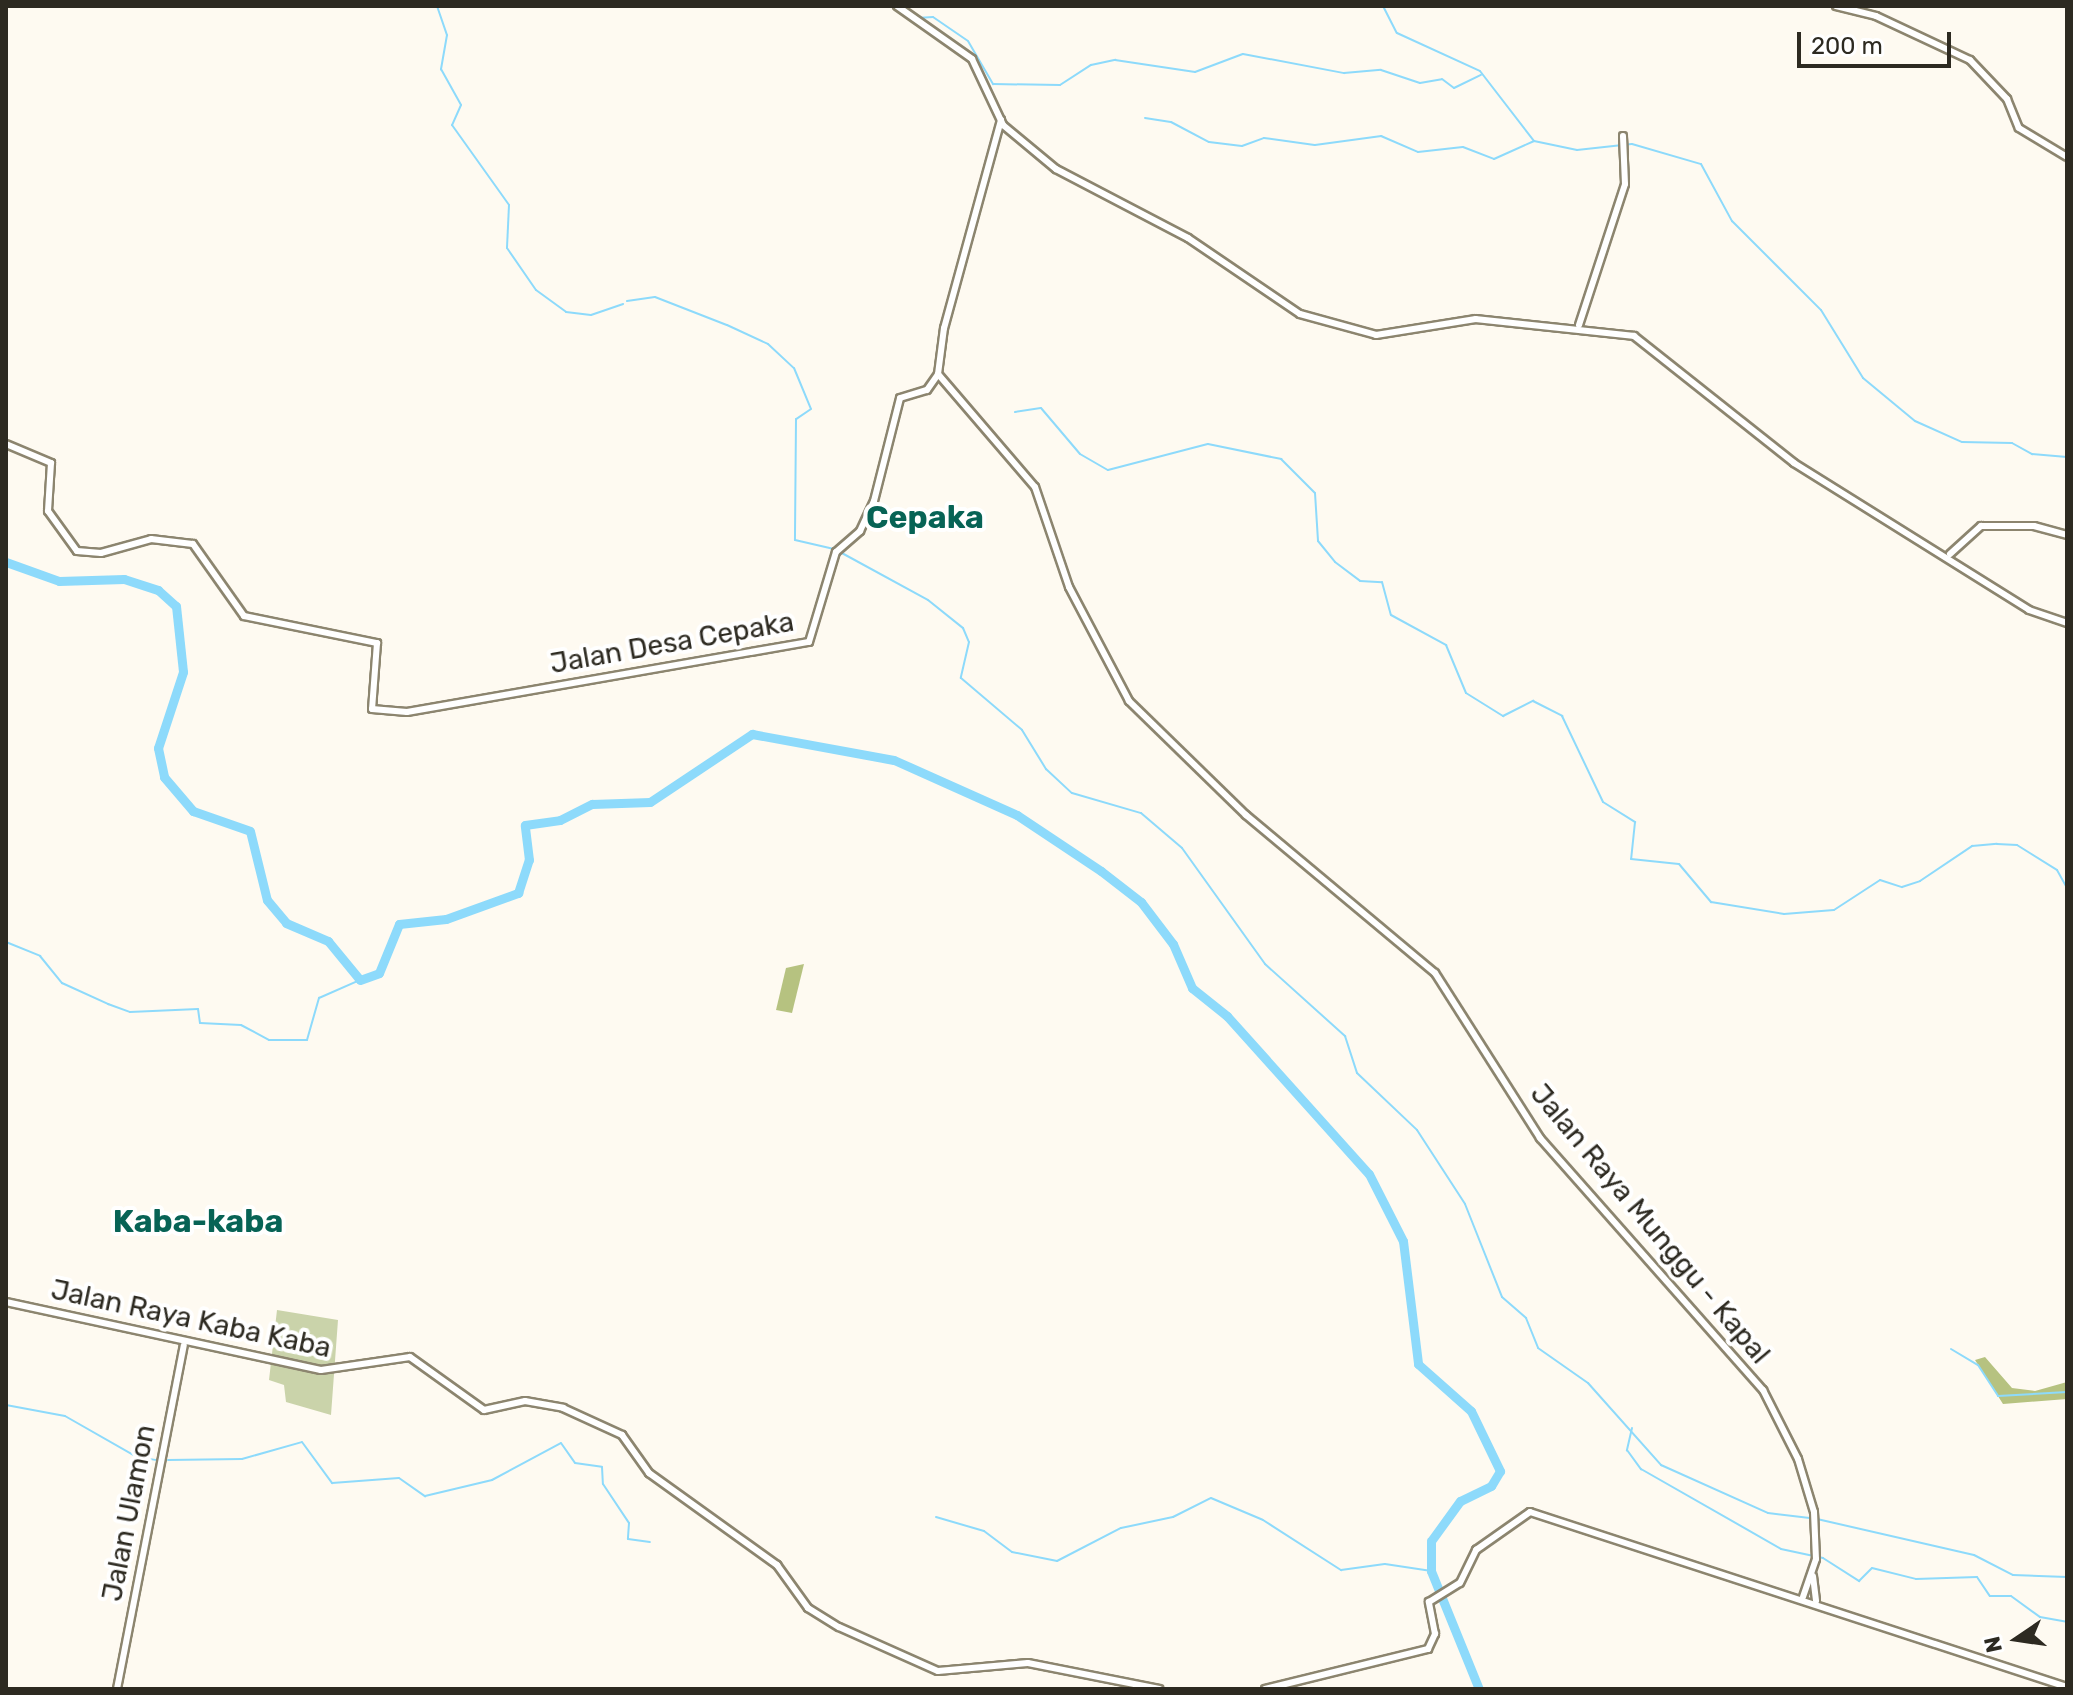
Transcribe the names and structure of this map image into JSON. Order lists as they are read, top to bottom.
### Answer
{
  "streets": {
    "street": [
      "Jalan Desa Cepaka",
      "Jalan Raya Munggu - Kapal",
      "Jalan Raya Kaba Kaba",
      "Jalan Ulamon"
    ]
  },
  "crossings": [
    ["Jalan Desa Cepaka", "Jalan Raya Munggu - Kapal"],
    ["Jalan Raya Kaba Kaba", "Jalan Ulamon"]
  ],
  "districts": ["Cepaka", "Kaba-kaba"],
  "scale_bar": "200 m",
  "north": "left"
}
